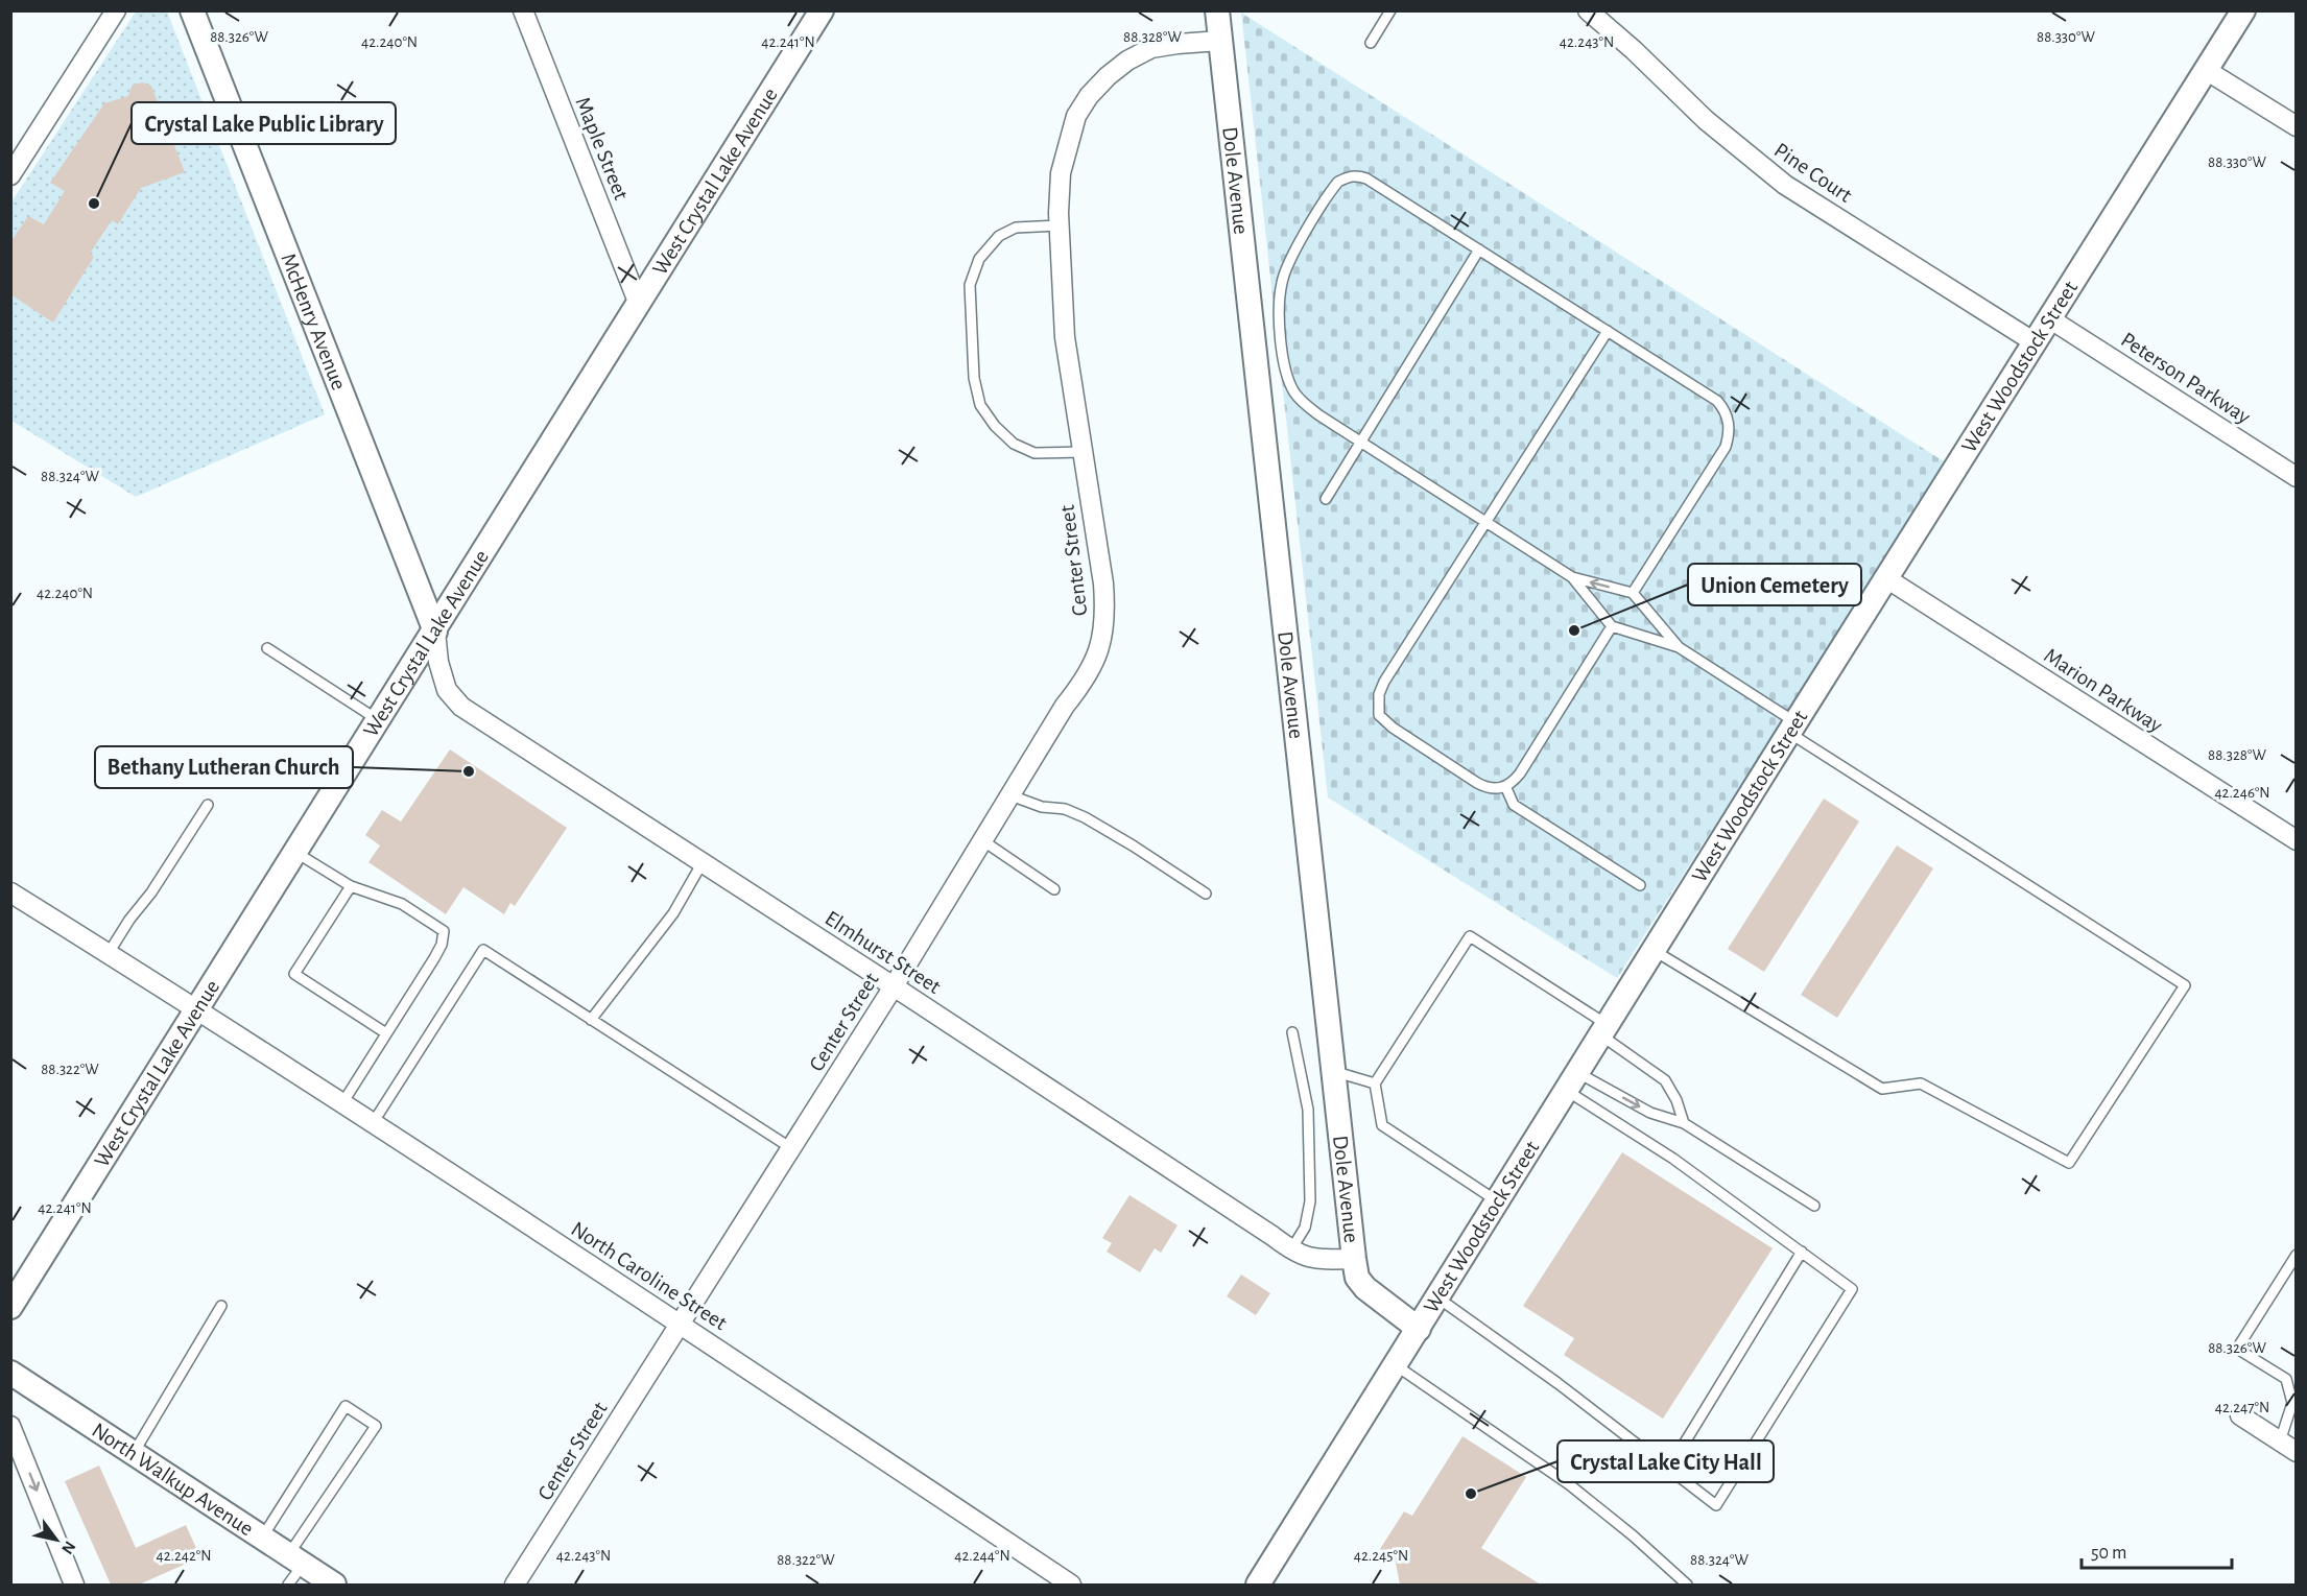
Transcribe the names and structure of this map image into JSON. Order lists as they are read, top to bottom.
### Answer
{
  "streets": {
    "street": [
      "Maple Street",
      "Pine Court",
      "Dole Avenue",
      "West Crystal Lake Avenue",
      "McHenry Avenue",
      "West Woodstock Street",
      "Peterson Parkway",
      "Center Street",
      "Marion Parkway",
      "Elmhurst Street",
      "North Caroline Street",
      "North Walkup Avenue"
    ]
  },
  "crossings": [
    ["Maple Street", "West Crystal Lake Avenue"],
    ["Pine Court", "West Woodstock Street"],
    ["Dole Avenue", "West Woodstock Street"],
    ["Dole Avenue", "Center Street"],
    ["Dole Avenue", "Elmhurst Street"],
    ["West Crystal Lake Avenue", "McHenry Avenue"],
    ["West Crystal Lake Avenue", "Elmhurst Street"],
    ["West Crystal Lake Avenue", "North Caroline Street"],
    ["McHenry Avenue", "Elmhurst Street"],
    ["West Woodstock Street", "Peterson Parkway"],
    ["West Woodstock Street", "Marion Parkway"],
    ["Center Street", "Elmhurst Street"],
    ["Center Street", "North Caroline Street"]
  ],
  "places": [
    "Crystal Lake Public Library",
    "Union Cemetery",
    "Bethany Lutheran Church",
    "Crystal Lake City Hall"
  ],
  "scale_bar": "50 m",
  "north": "bottom right",
  "coordinates": [
    "88.326°W",
    "88.328°W",
    "88.330°W",
    "42.243°N",
    "42.240°N",
    "42.241°N",
    "88.324°W",
    "42.246°N",
    "88.322°W",
    "42.247°N",
    "42.242°N",
    "42.244°N",
    "42.245°N"
  ]
}
